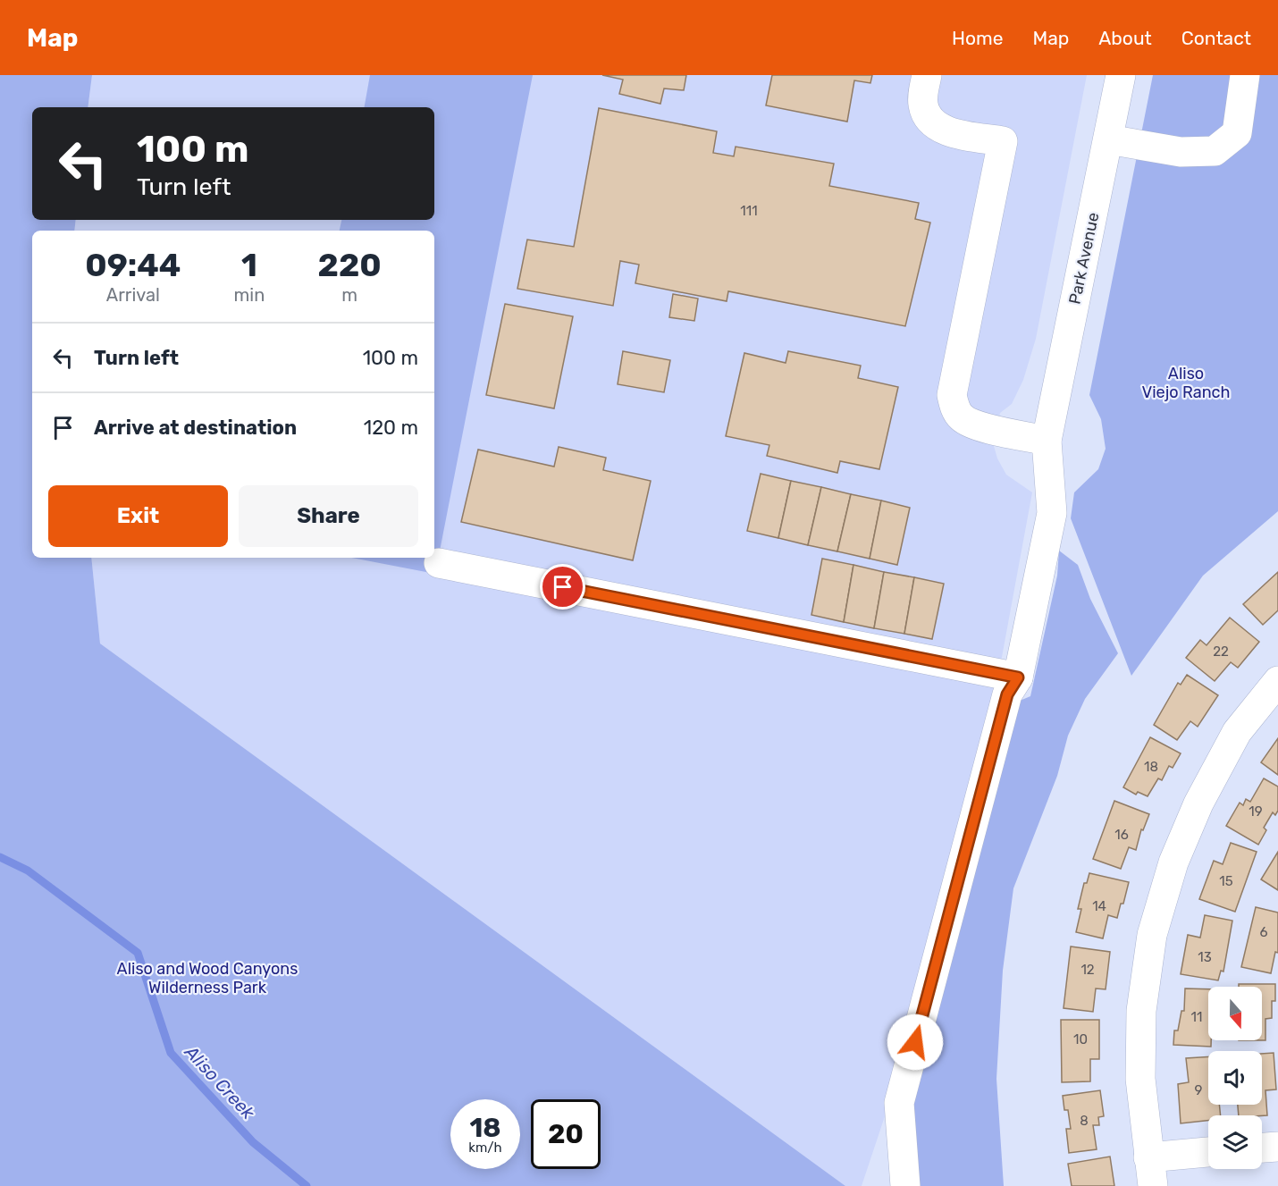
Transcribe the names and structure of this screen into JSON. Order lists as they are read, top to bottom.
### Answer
{
  "streets": {
    "street": ["Park Avenue"]
  },
  "water": ["Aliso Creek"],
  "parks": ["Aliso Viejo Ranch", "Aliso and Wood Canyons Wilderness Park"],
  "house_numbers": [
    "111",
    "22",
    "18",
    "19",
    "16",
    "15",
    "14",
    "6",
    "13",
    "12",
    "11",
    "10",
    "9",
    "8"
  ],
  "north": "bottom",
  "page": {
    "header": "Map",
    "nav": [
      "Home",
      "Map",
      "About",
      "Contact"
    ],
    "turn": ["100 m", "Turn left"],
    "eta": [
      "09:44",
      "Arrival",
      "1",
      "min",
      "220",
      "m"
    ],
    "list": [
      {
        "name": "Turn left",
        "value": "100 m"
      },
      {
        "name": "Arrive at destination",
        "value": "120 m"
      }
    ],
    "buttons": ["Exit", "Share"],
    "speed": "18 km/h",
    "limit": "20"
  }
}
